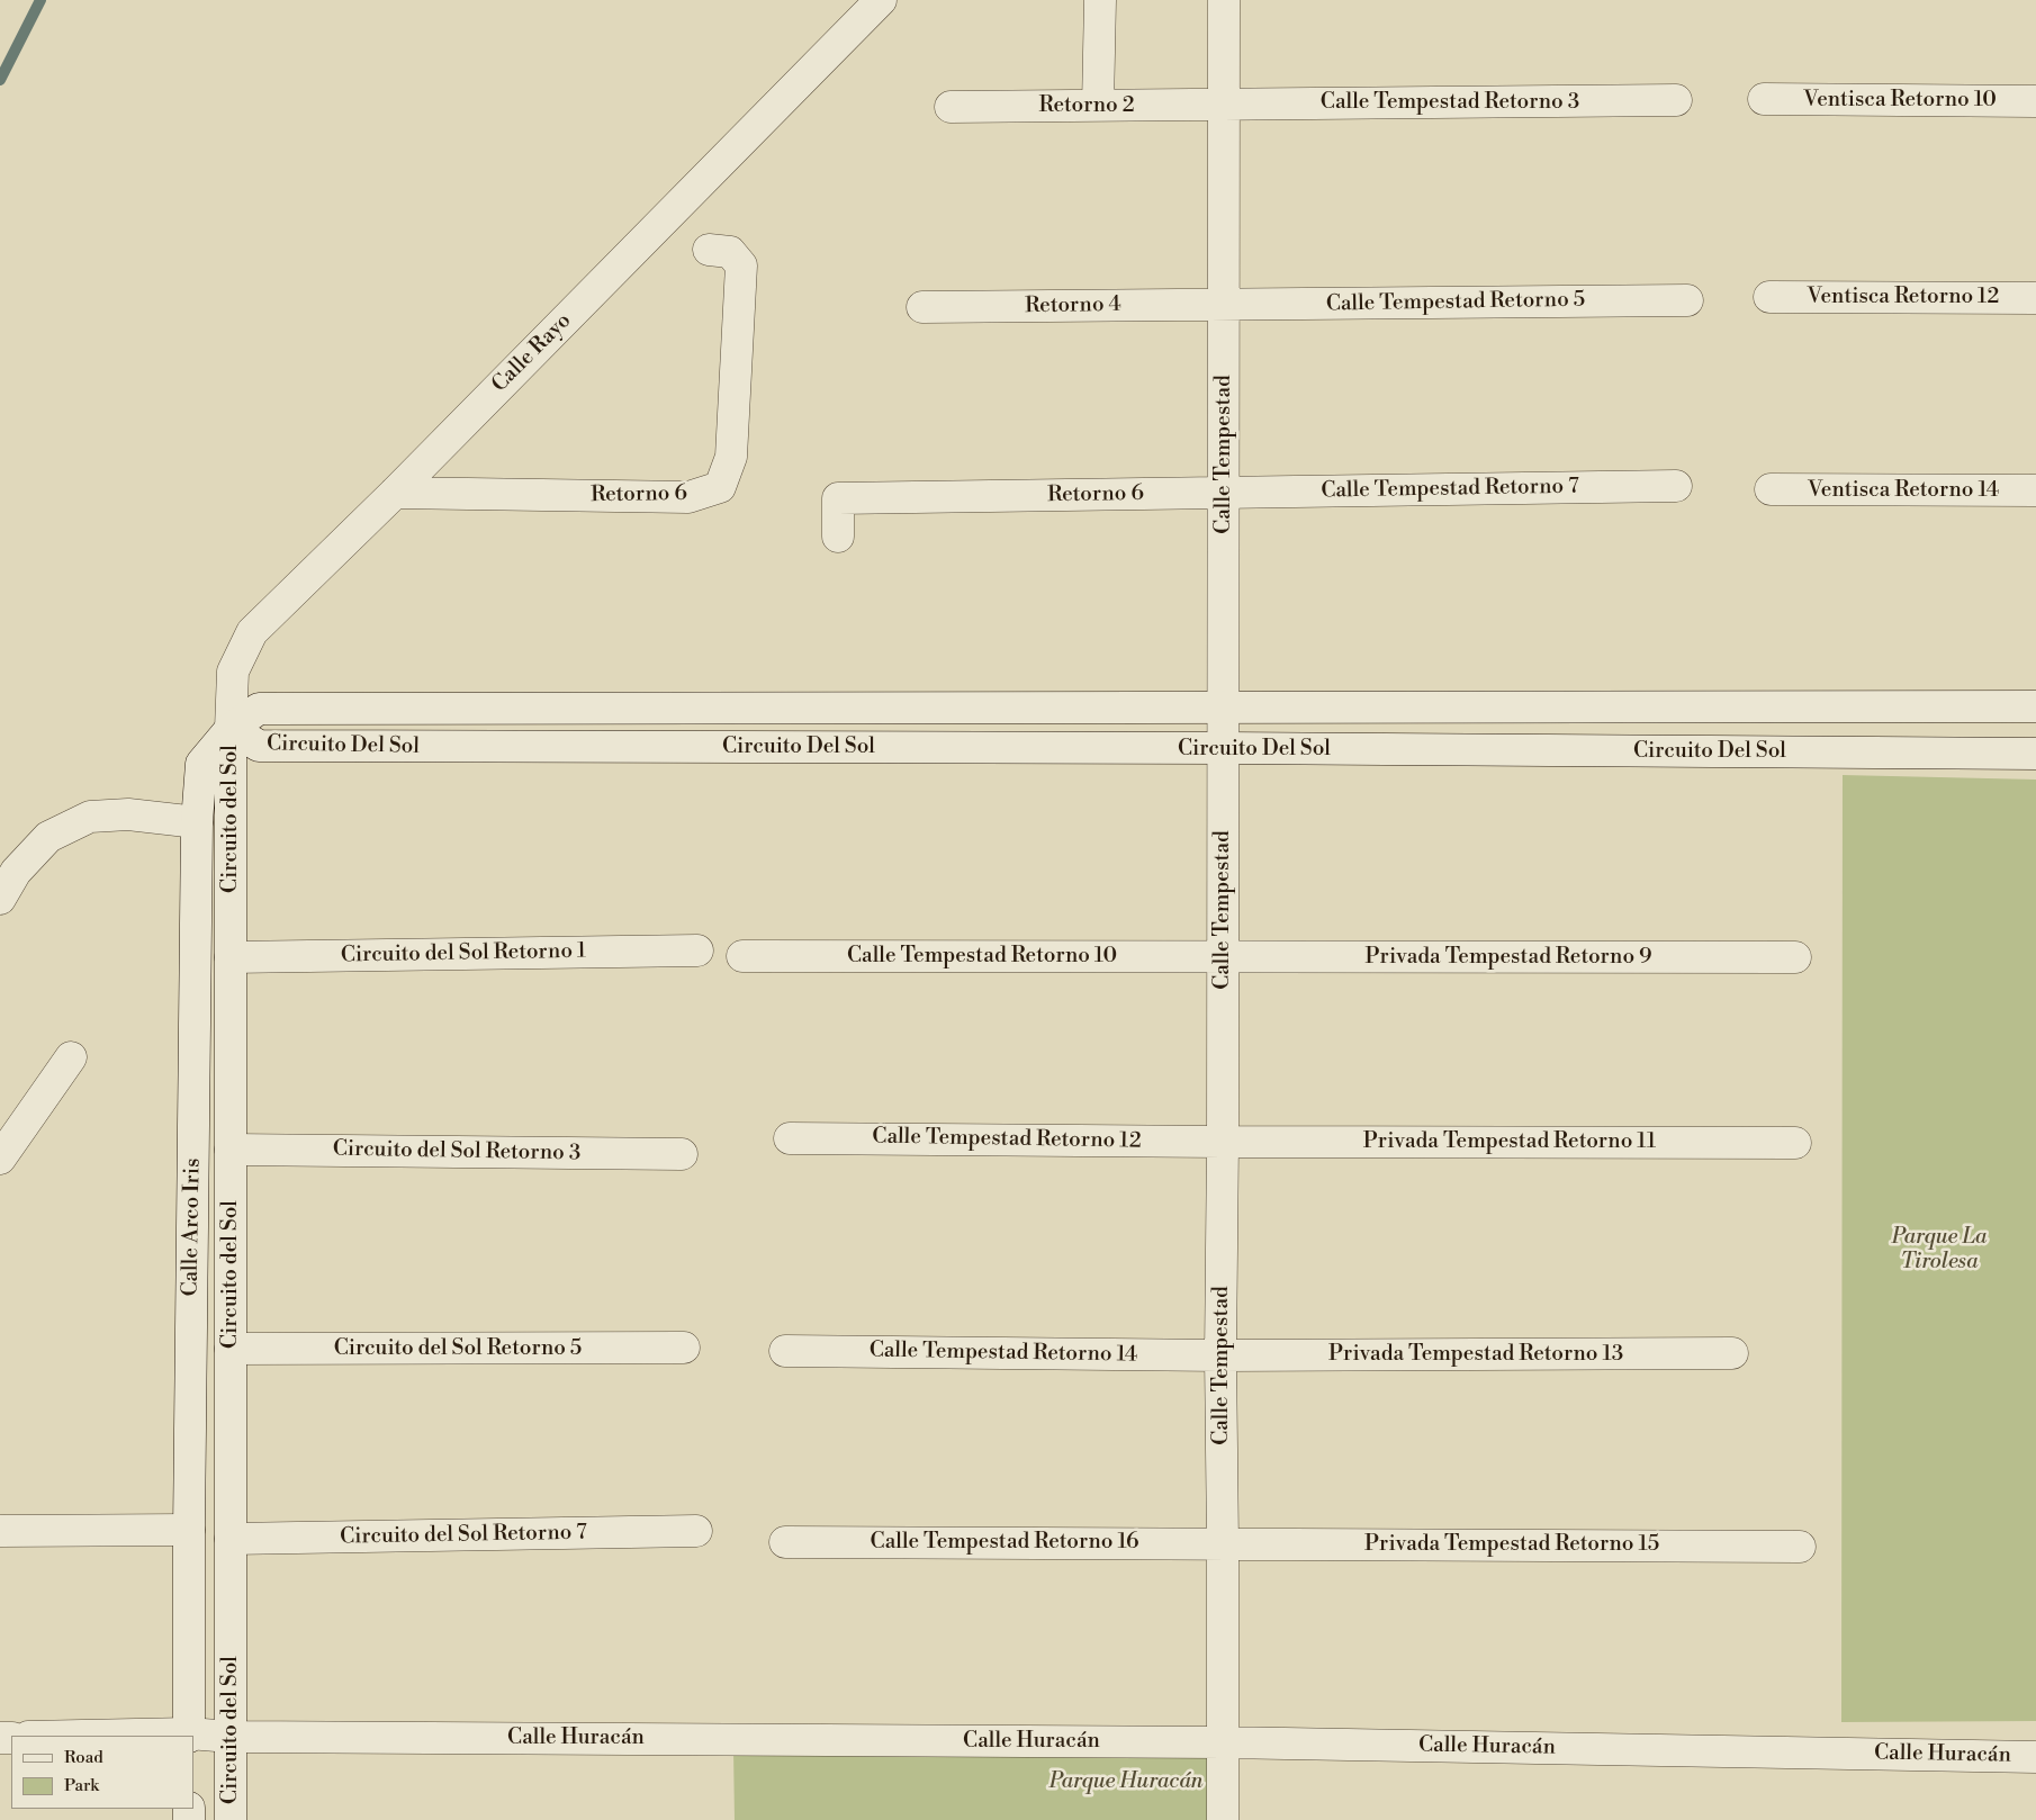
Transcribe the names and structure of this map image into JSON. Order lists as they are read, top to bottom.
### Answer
{
  "streets": {
    "street": [
      "Ventisca Retorno 10",
      "Calle Tempestad Retorno 3",
      "Retorno 2",
      "Ventisca Retorno 12",
      "Calle Tempestad Retorno 5",
      "Retorno 4",
      "Calle Rayo",
      "Calle Tempestad",
      "Calle Tempestad Retorno 7",
      "Ventisca Retorno 14",
      "Retorno 6",
      "Circuito Del Sol",
      "Circuito del Sol",
      "Circuito del Sol Retorno 1",
      "Calle Tempestad Retorno 10",
      "Privada Tempestad Retorno 9",
      "Calle Tempestad Retorno 12",
      "Privada Tempestad Retorno 11",
      "Circuito del Sol Retorno 3",
      "Calle Arco Iris",
      "Circuito del Sol Retorno 5",
      "Calle Tempestad Retorno 14",
      "Privada Tempestad Retorno 13",
      "Circuito del Sol Retorno 7",
      "Calle Tempestad Retorno 16",
      "Privada Tempestad Retorno 15",
      "Calle Huracán"
    ]
  },
  "crossings": [
    ["Calle Tempestad Retorno 3", "Retorno 2"],
    ["Calle Tempestad Retorno 3", "Calle Tempestad"],
    ["Retorno 2", "Calle Tempestad"],
    ["Calle Tempestad Retorno 5", "Retorno 4"],
    ["Calle Tempestad Retorno 5", "Calle Tempestad"],
    ["Retorno 4", "Calle Tempestad"],
    ["Calle Rayo", "Retorno 6"],
    ["Calle Rayo", "Circuito Del Sol"],
    ["Calle Rayo", "Circuito del Sol"],
    ["Calle Rayo", "Calle Arco Iris"],
    ["Calle Tempestad", "Calle Tempestad Retorno 7"],
    ["Calle Tempestad", "Retorno 6"],
    ["Calle Tempestad", "Circuito Del Sol"],
    ["Calle Tempestad", "Calle Tempestad Retorno 10"],
    ["Calle Tempestad", "Privada Tempestad Retorno 9"],
    ["Calle Tempestad", "Calle Tempestad Retorno 12"],
    ["Calle Tempestad", "Privada Tempestad Retorno 11"],
    ["Calle Tempestad", "Calle Tempestad Retorno 14"],
    ["Calle Tempestad", "Privada Tempestad Retorno 13"],
    ["Calle Tempestad", "Calle Tempestad Retorno 16"],
    ["Calle Tempestad", "Privada Tempestad Retorno 15"],
    ["Calle Tempestad", "Calle Huracán"],
    ["Calle Tempestad Retorno 7", "Retorno 6"],
    ["Circuito Del Sol", "Circuito del Sol"],
    ["Circuito Del Sol", "Calle Arco Iris"],
    ["Circuito del Sol", "Circuito del Sol Retorno 1"],
    ["Circuito del Sol", "Circuito del Sol Retorno 3"],
    ["Circuito del Sol", "Calle Arco Iris"],
    ["Circuito del Sol", "Circuito del Sol Retorno 5"],
    ["Circuito del Sol", "Circuito del Sol Retorno 7"],
    ["Circuito del Sol", "Calle Huracán"],
    ["Calle Tempestad Retorno 10", "Privada Tempestad Retorno 9"],
    ["Calle Tempestad Retorno 12", "Privada Tempestad Retorno 11"],
    ["Calle Tempestad Retorno 14", "Privada Tempestad Retorno 13"],
    ["Calle Tempestad Retorno 16", "Privada Tempestad Retorno 15"]
  ],
  "parks": ["Parque La Tirolesa", "Parque Huracán"],
  "legend": ["Road", "Park"]
}
